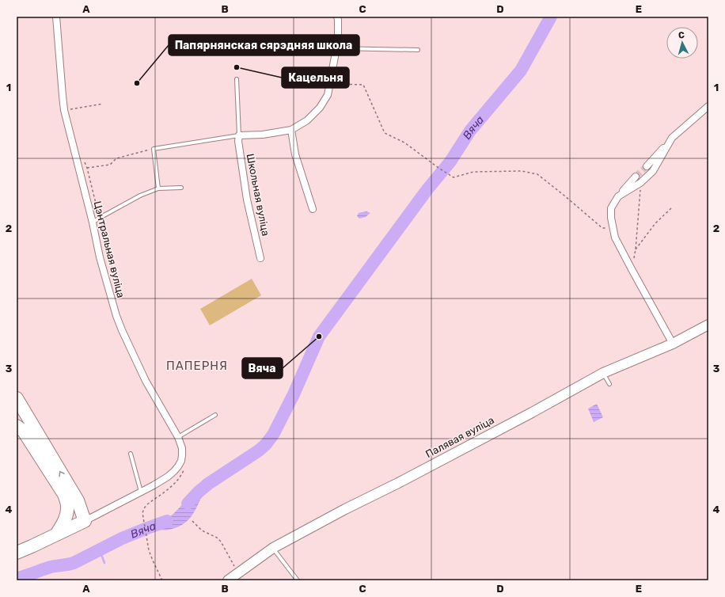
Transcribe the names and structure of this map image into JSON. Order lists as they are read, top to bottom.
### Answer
{
  "streets": {
    "main road": ["Палявая вуліца"],
    "street": ["Школьная вуліца", "Цэнтральная вуліца"]
  },
  "districts": ["ПАПЕРНЯ"],
  "water": ["Вяча"],
  "places": ["Кацельня", "Папярнянская сярэдняя школа", "Вяча"],
  "north": "top",
  "grid": {
    "columns": [
      "A",
      "B",
      "C",
      "D",
      "E"
    ],
    "rows": [
      "1",
      "2",
      "3",
      "4"
    ]
  }
}
